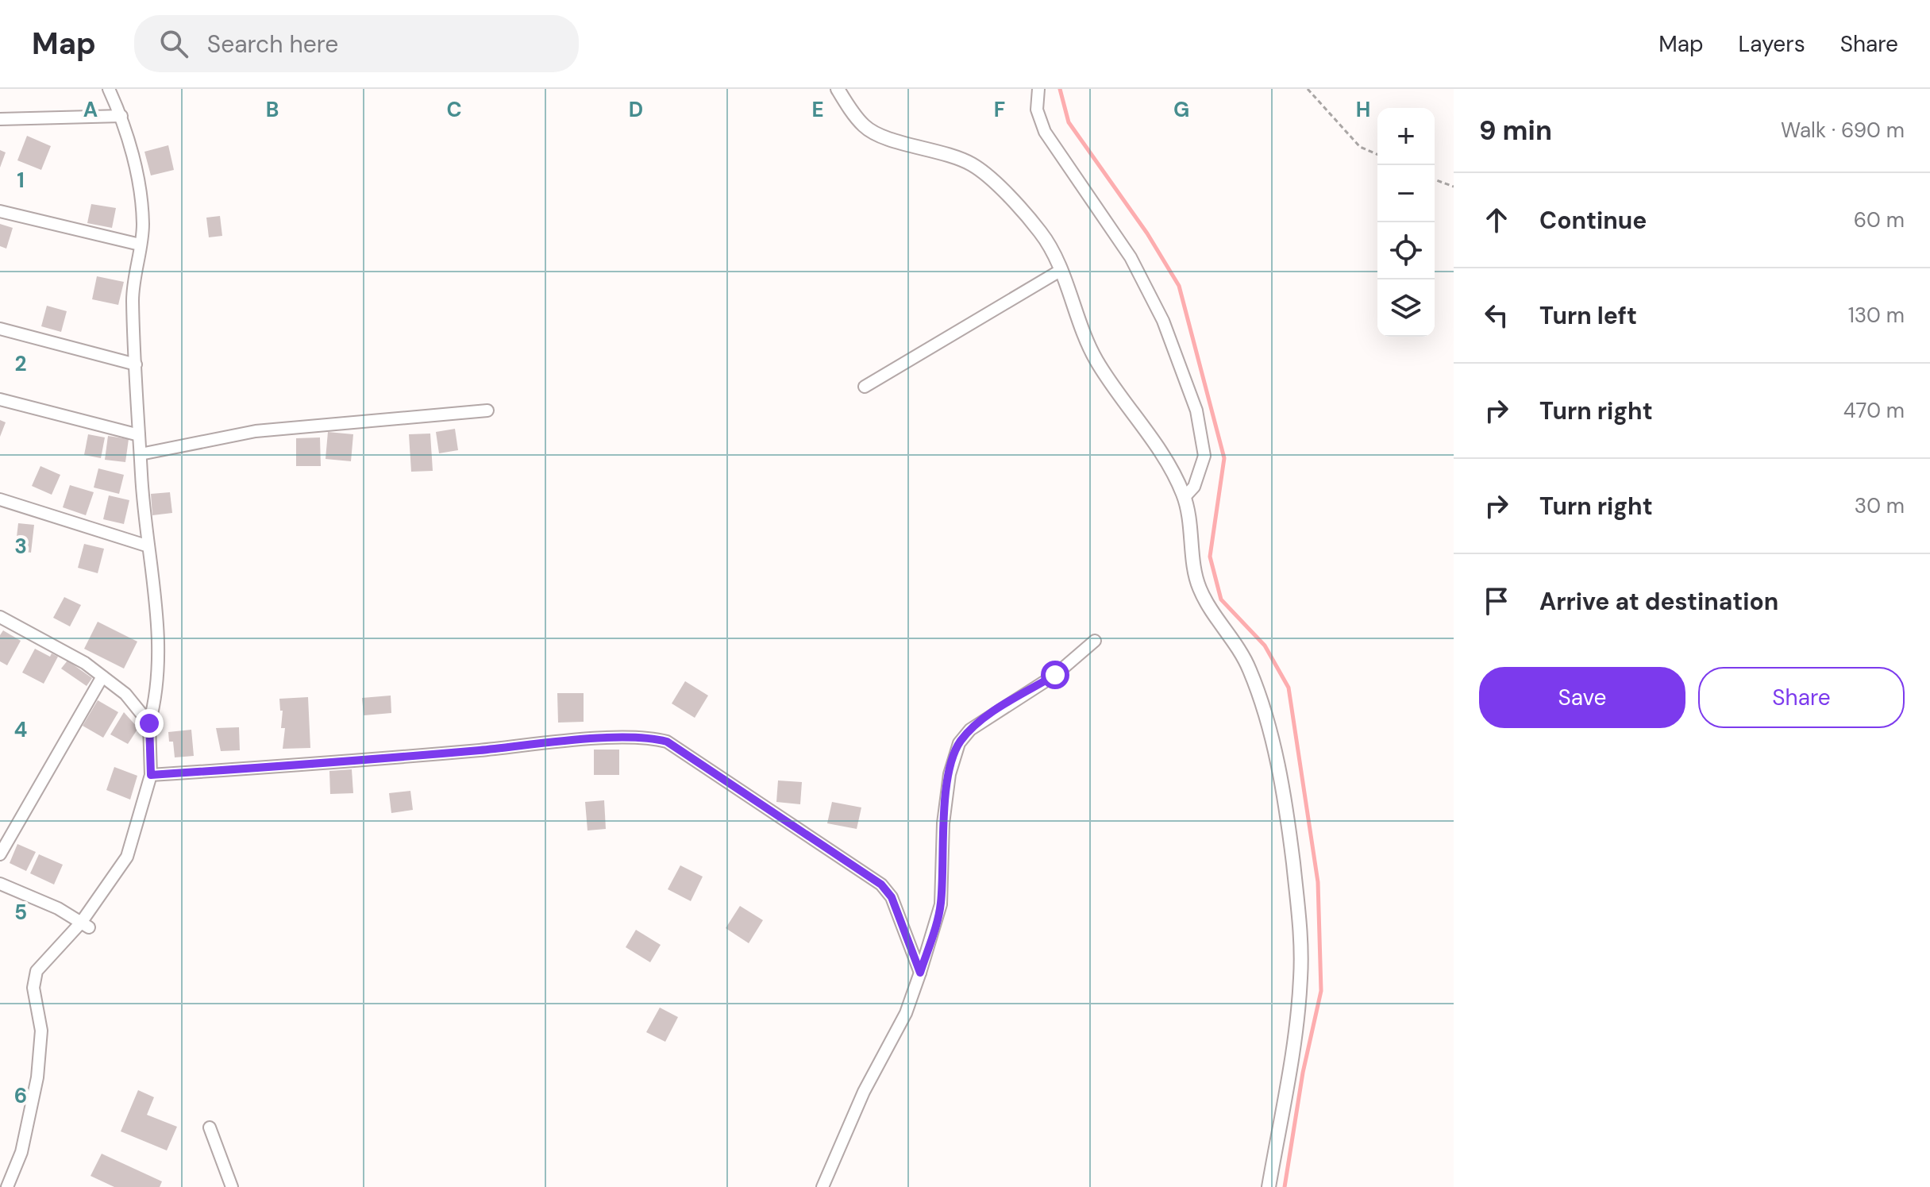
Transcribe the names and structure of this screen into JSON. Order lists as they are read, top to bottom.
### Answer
{
  "page": {
    "header": "Map",
    "search": "Search here",
    "nav": ["Map", "Layers", "Share"],
    "heading": ["9 min", "Walk · 690 m"],
    "map_buttons": ["+", "−"],
    "list": [
      ["Continue", "60 m"],
      ["Turn left", "130 m"],
      ["Turn right", "470 m"],
      ["Turn right", "30 m"],
      "Arrive at destination"
    ],
    "buttons": ["Save", "Share"]
  },
  "grid": {
    "columns": [
      "A",
      "B",
      "C",
      "D",
      "E",
      "F",
      "G",
      "H"
    ],
    "rows": [
      "1",
      "2",
      "3",
      "4",
      "5",
      "6"
    ]
  }
}
